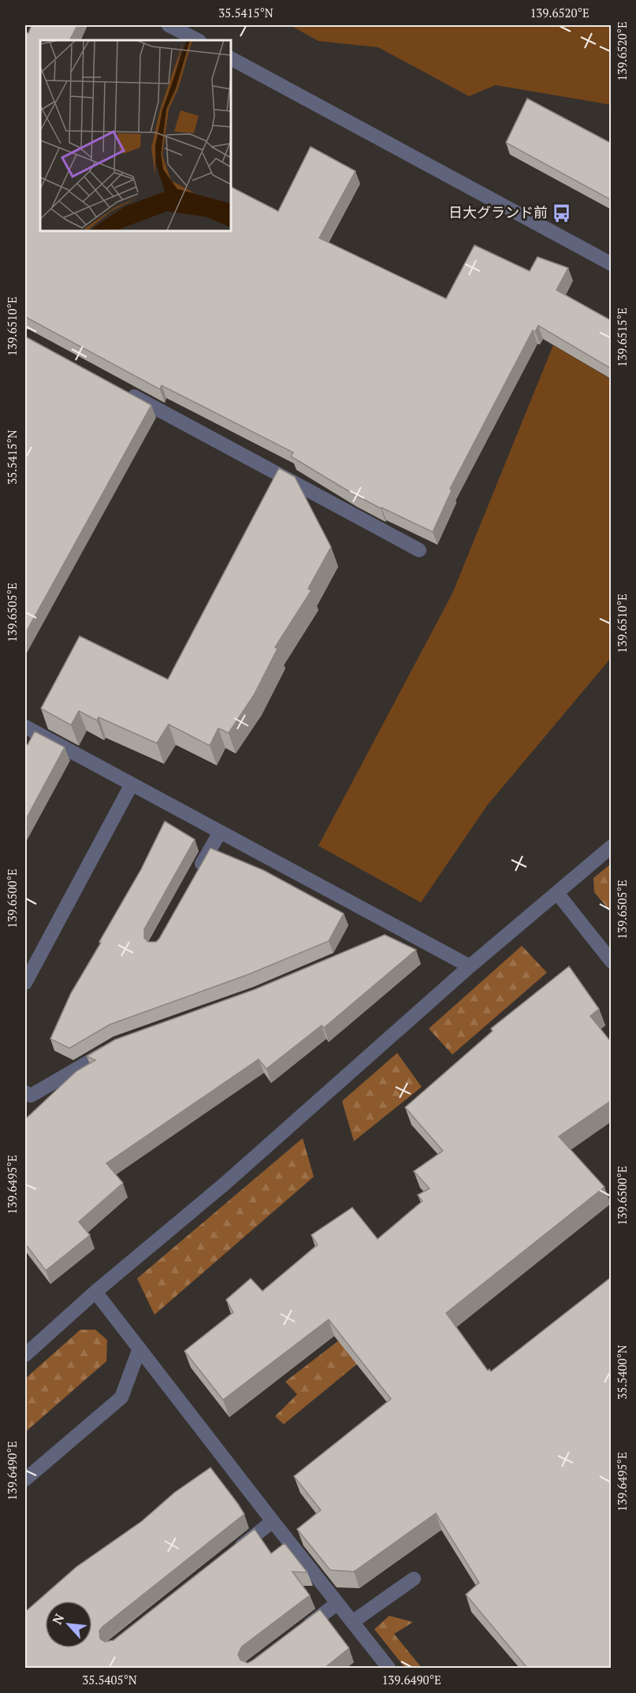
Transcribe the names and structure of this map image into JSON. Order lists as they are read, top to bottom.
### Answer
{
  "places": {
    "bus stop": ["日大グランド前"]
  },
  "north": "top left",
  "coordinates": [
    "35.5415°N",
    "139.6520°E",
    "139.6510°E",
    "139.6515°E",
    "139.6505°E",
    "139.6500°E",
    "139.6495°E",
    "35.5400°N",
    "139.6490°E",
    "35.5405°N"
  ]
}
